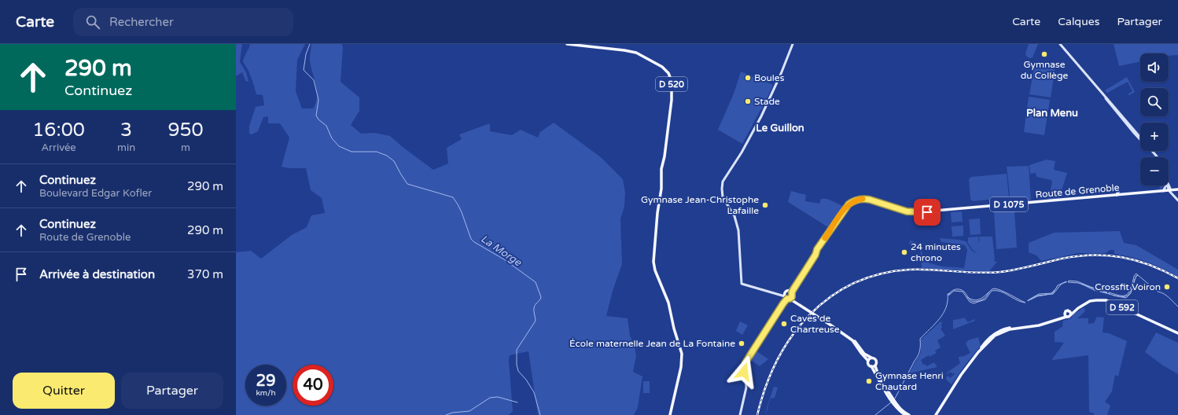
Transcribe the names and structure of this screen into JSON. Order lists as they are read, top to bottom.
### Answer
{
  "streets": {
    "main road": [
      "D 520",
      "Route de Grenoble",
      "D 1075",
      "D 592"
    ]
  },
  "crossings": [
    ["Route de Grenoble", "D 1075"]
  ],
  "districts": ["Plan Menu", "Le Guillon"],
  "water": ["La Morge"],
  "places": [
    "Gymnase du Collège",
    "Boules",
    "Stade",
    "Gymnase Jean-Christophe Lafaille",
    "24 minutes chrono",
    "Crossfit Voiron",
    "Caves de Chartreuse",
    "École maternelle Jean de La Fontaine",
    "Gymnase Henri Chautard"
  ],
  "page": {
    "header": "Carte",
    "search": "Rechercher",
    "nav": ["Carte", "Calques", "Partager"],
    "turn": ["290 m", "Continuez"],
    "map_buttons": ["+", "−"],
    "eta": [
      "16:00",
      "Arrivée",
      "3",
      "min",
      "950",
      "m"
    ],
    "list": [
      {
        "name": "Continuez",
        "note": "Boulevard Edgar Kofler",
        "value": "290 m"
      },
      {
        "name": "Continuez",
        "note": "Route de Grenoble",
        "value": "290 m"
      },
      {
        "name": "Arrivée à destination",
        "value": "370 m"
      }
    ],
    "speed": "29 km/h",
    "limit": "40",
    "buttons": ["Quitter", "Partager"]
  }
}
